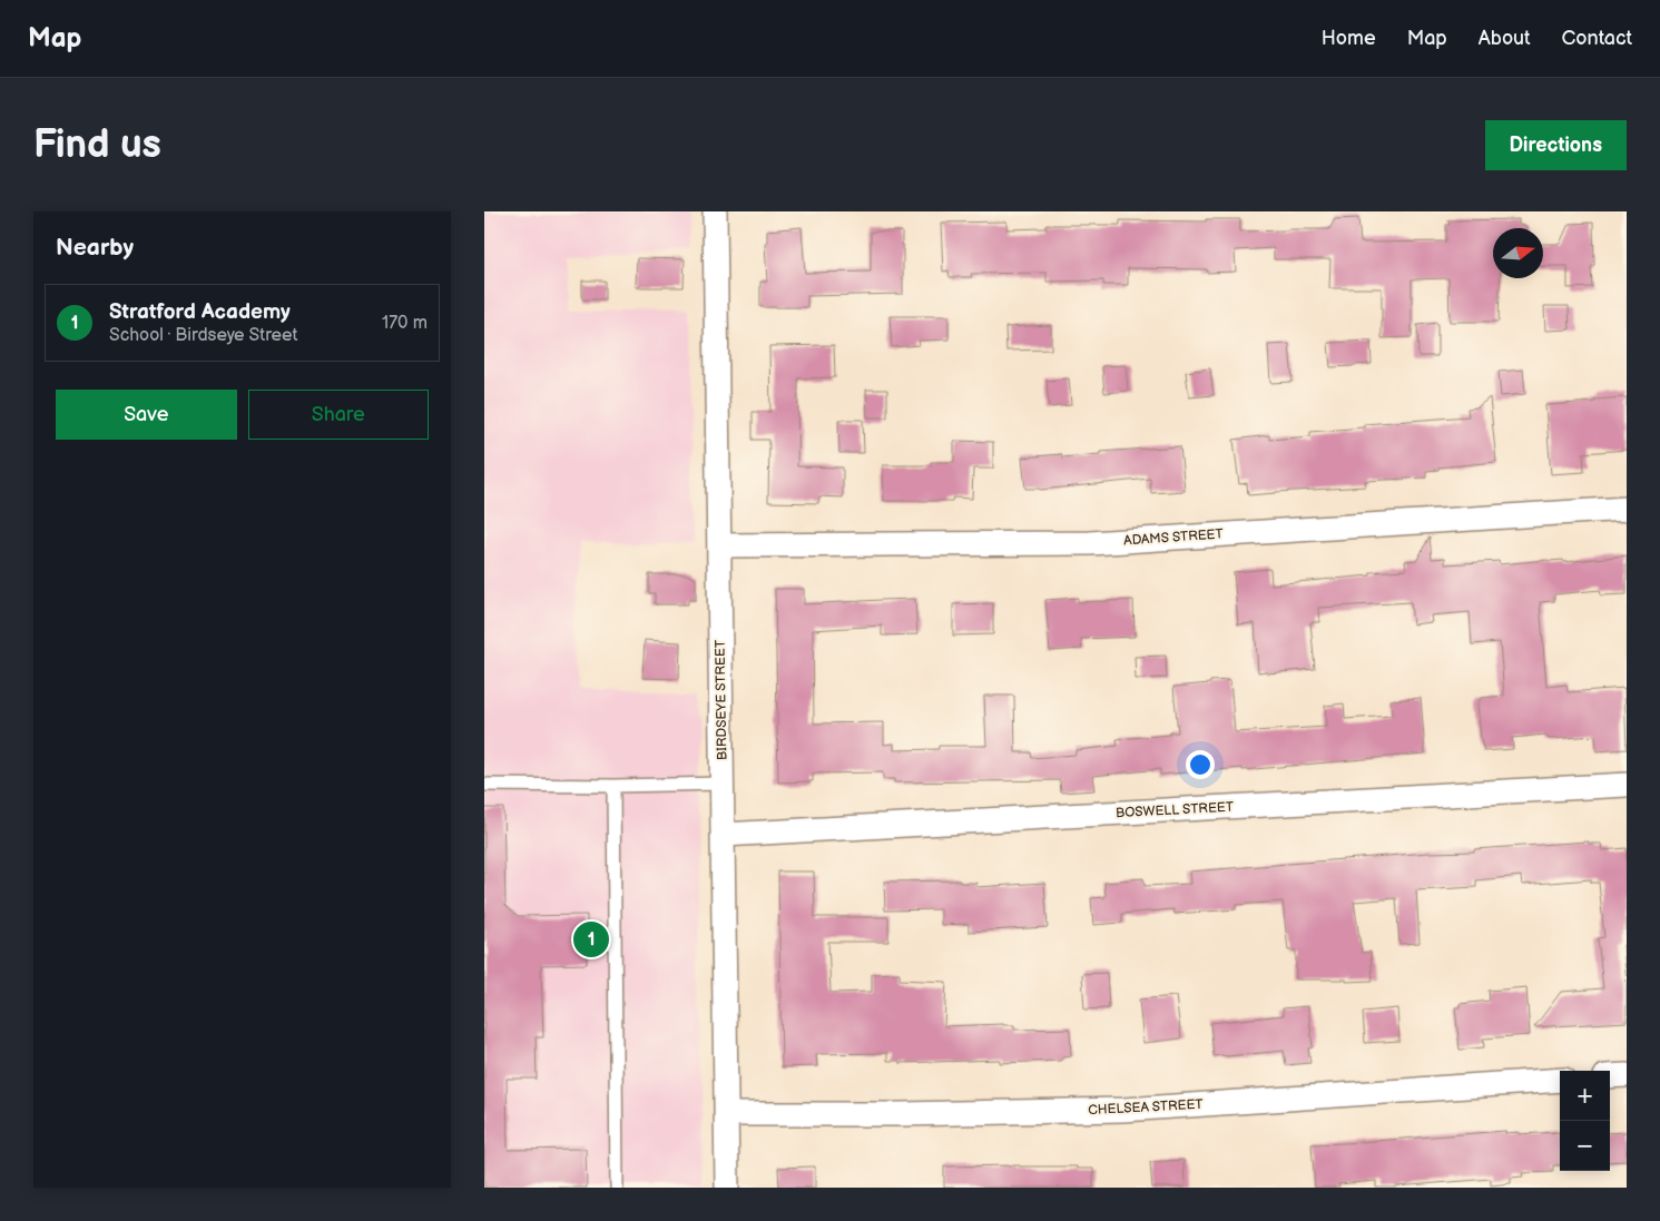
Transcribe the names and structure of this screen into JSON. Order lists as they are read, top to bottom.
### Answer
{
  "streets": {
    "street": [
      "ADAMS STREET",
      "BIRDSEYE STREET",
      "BOSWELL STREET",
      "CHELSEA STREET"
    ]
  },
  "crossings": [
    ["ADAMS STREET", "BIRDSEYE STREET"],
    ["BIRDSEYE STREET", "BOSWELL STREET"],
    ["BIRDSEYE STREET", "CHELSEA STREET"]
  ],
  "north": "right",
  "page": {
    "header": "Map",
    "nav": [
      "Home",
      "Map",
      "About",
      "Contact"
    ],
    "buttons": [
      "Directions",
      ["Save", "Share"]
    ],
    "title": "Find us",
    "heading": "Nearby",
    "list": [
      {
        "mark": "1",
        "name": "Stratford Academy",
        "note": "School · Birdseye Street",
        "value": "170 m"
      }
    ],
    "pins": "1",
    "map_buttons": ["+", "−"]
  }
}
